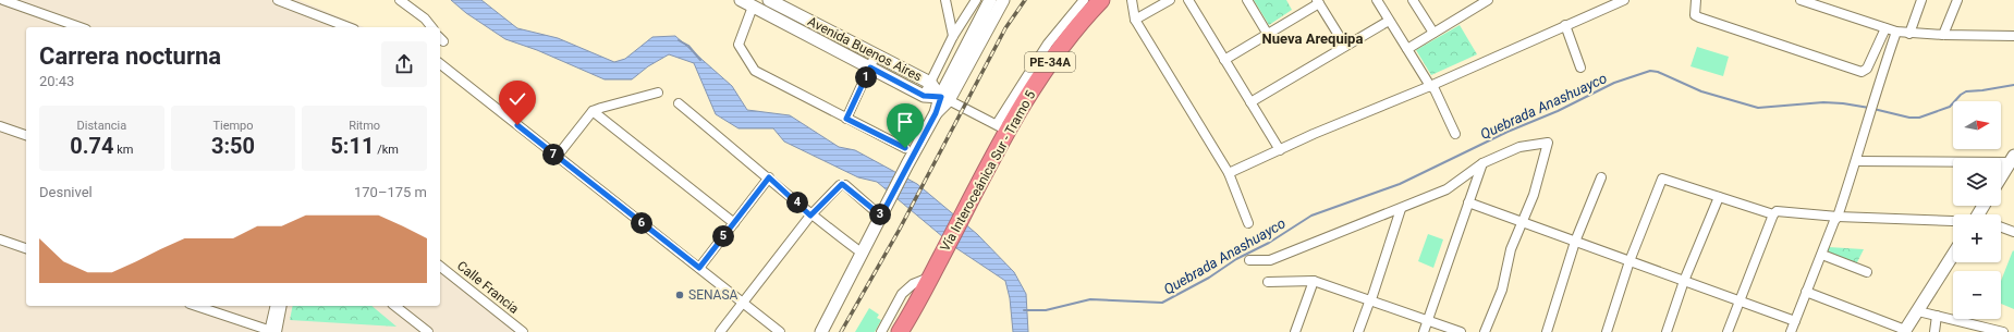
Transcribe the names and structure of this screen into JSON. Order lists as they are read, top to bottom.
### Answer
{
  "streets": {
    "highway": ["PE-34A", "Vía Interoceánica Sur - Tramo 5"],
    "street": ["Avenida Buenos Aires", "Calle Francia"]
  },
  "crossings": [
    ["PE-34A", "Vía Interoceánica Sur - Tramo 5"]
  ],
  "districts": ["Nueva Arequipa"],
  "water": ["Quebrada Anashuayco"],
  "places": ["SENASA"],
  "north": "right",
  "page": {
    "heading": ["Carrera nocturna", "20:43"],
    "pins": [
      "1",
      "7",
      "4",
      "3",
      "6",
      "5"
    ],
    "map_buttons": ["+", "−"],
    "stats": [
      ["Distancia", "0.74 km"],
      ["Tiempo", "3:50"],
      ["Ritmo", "5:11 /km"]
    ],
    "chart": ["Desnivel", "170–175 m"]
  }
}
